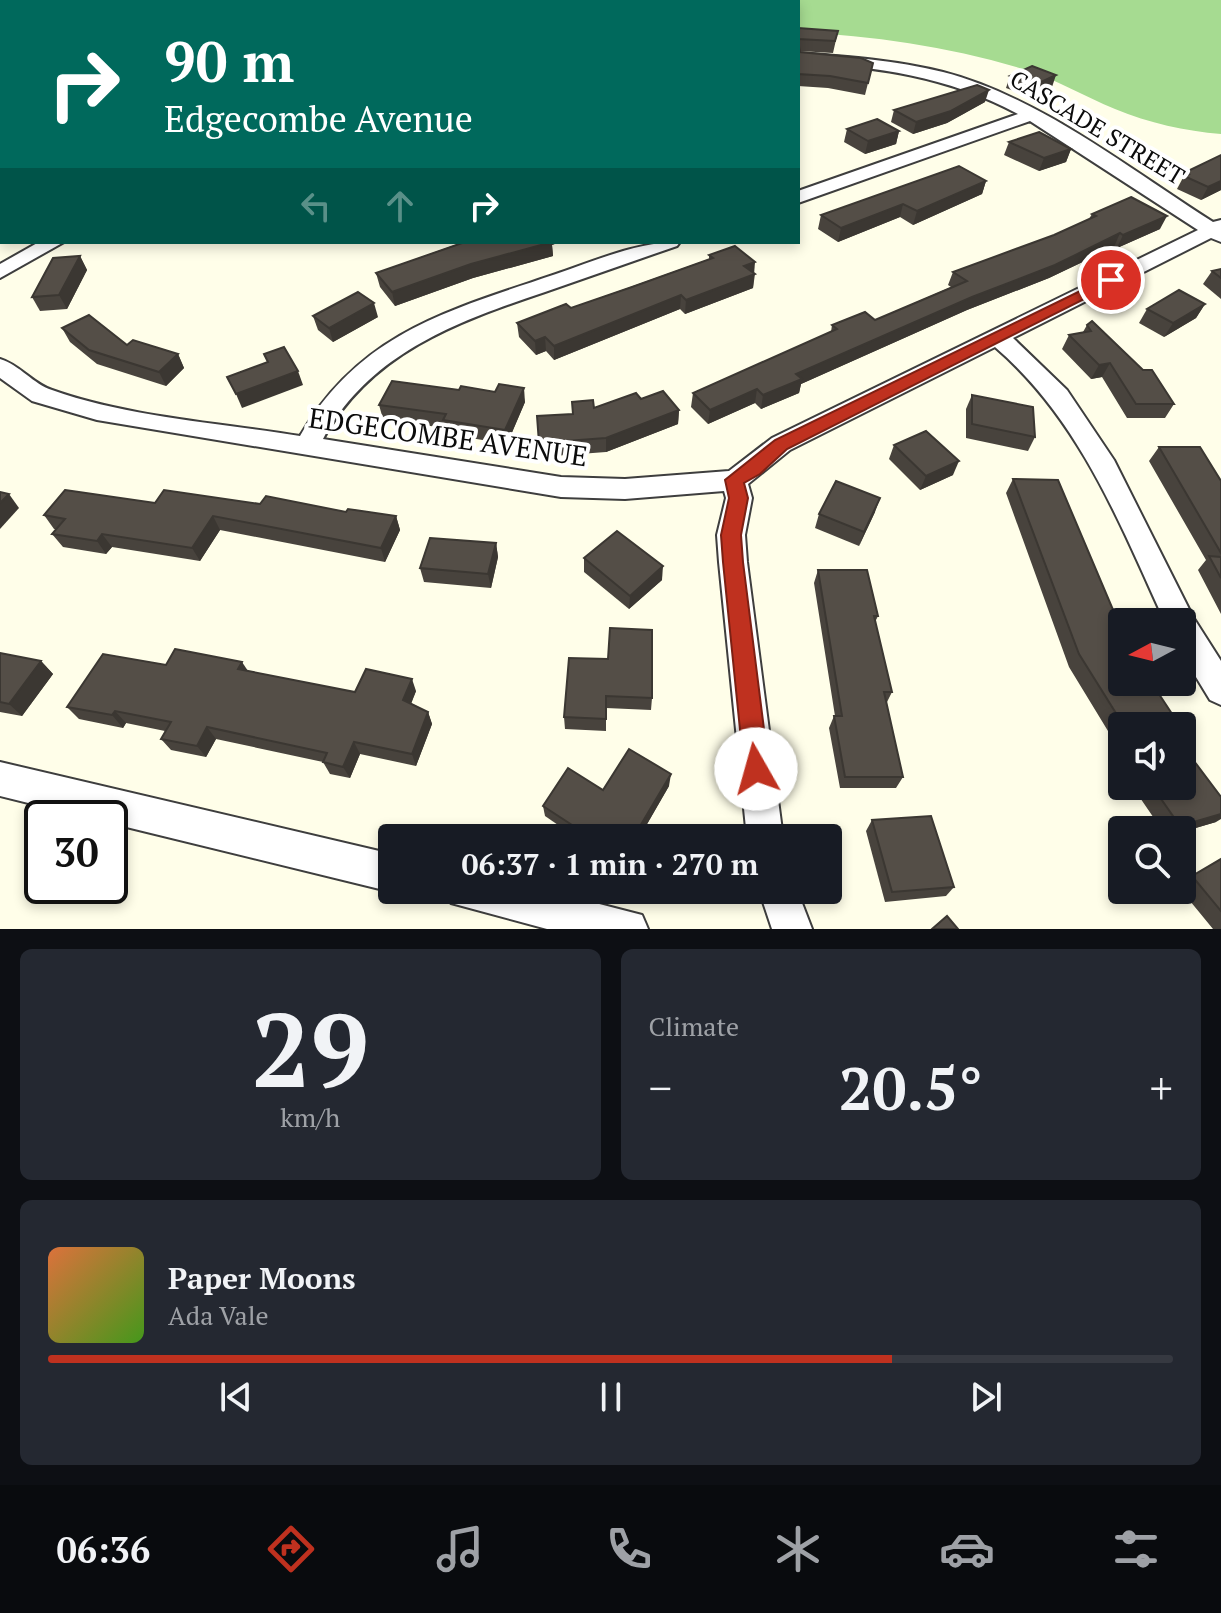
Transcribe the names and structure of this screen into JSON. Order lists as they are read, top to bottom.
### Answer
{
  "streets": {
    "street": ["CASCADE STREET", "EDGECOMBE AVENUE"]
  },
  "north": "left",
  "page": {
    "turn": ["90 m", "Edgecombe Avenue"],
    "limit": "30",
    "trip": "06:37 · 1 min · 270 m",
    "tile": [
      ["29", "km/h"],
      "Climate"
    ],
    "heat": ["−", "20.5°", "+"],
    "song": ["Paper Moons", "Ada Vale"],
    "tabs": "06:36"
  }
}
